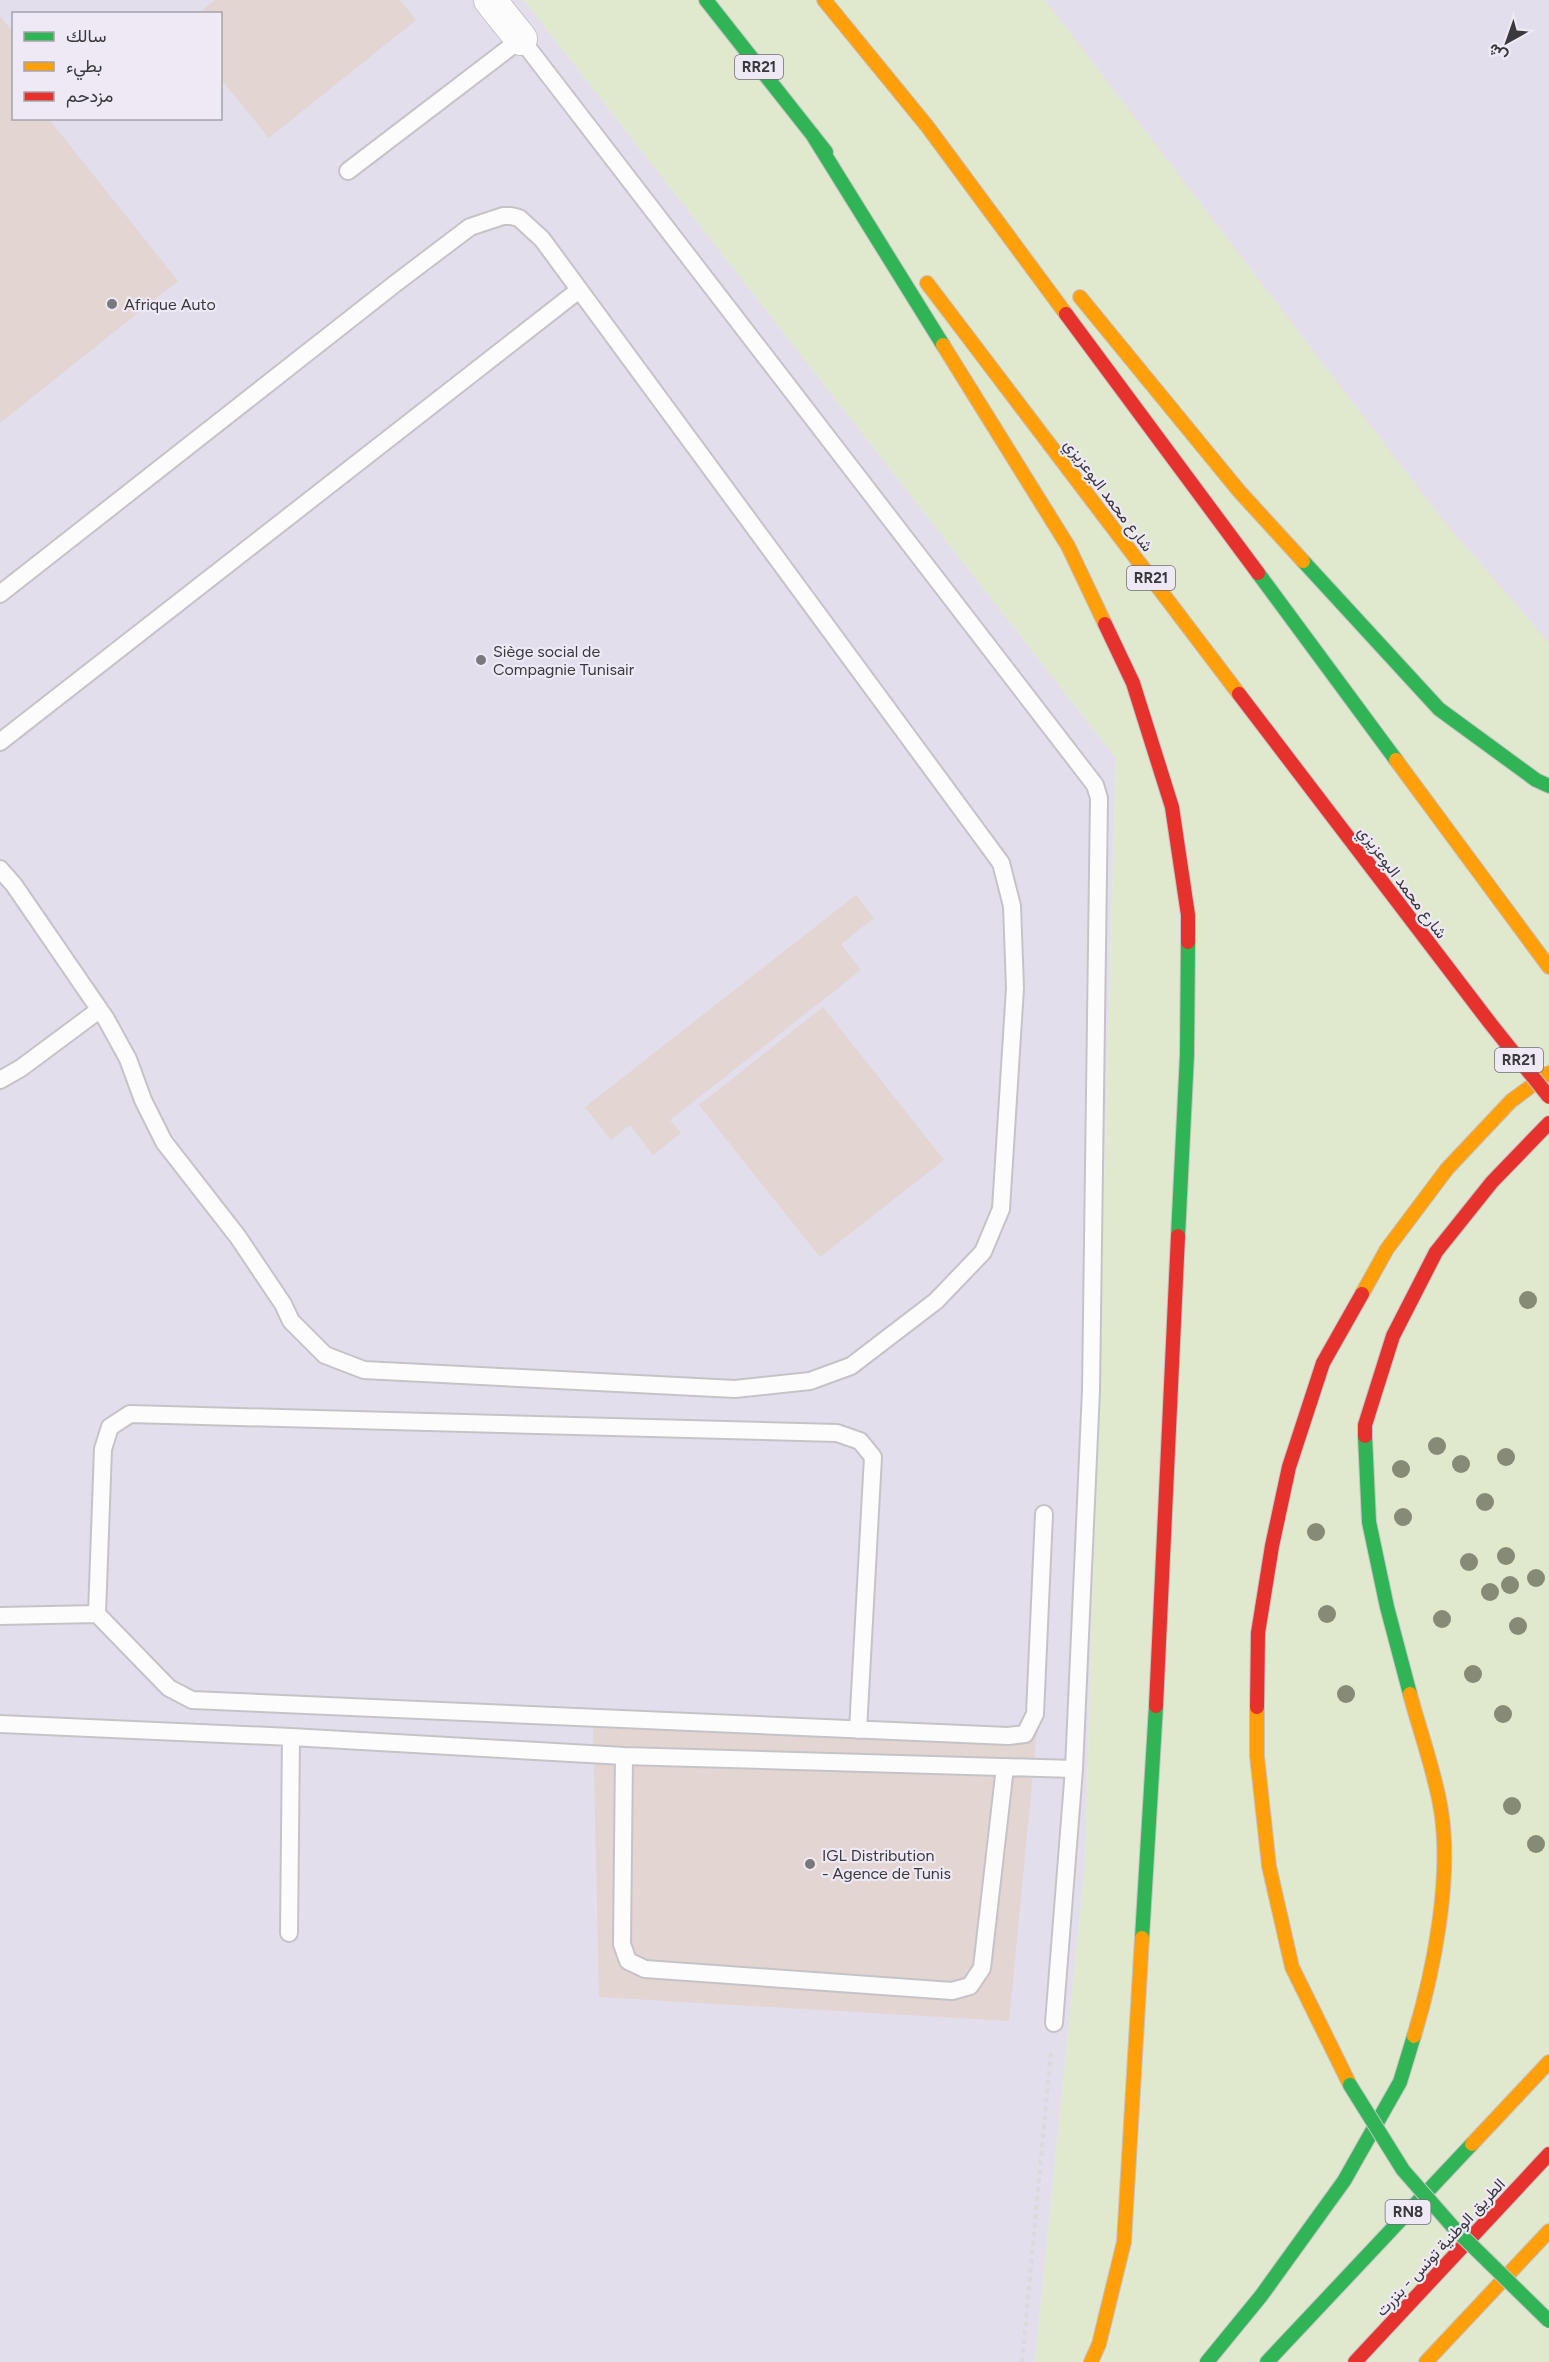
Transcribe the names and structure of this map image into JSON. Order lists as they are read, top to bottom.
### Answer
{
  "streets": {
    "highway": [
      "RR21",
      "شارع محمد البوعزيزي",
      "RN8",
      "الطريق الوطنية تونس - بنزرت"
    ]
  },
  "places": ["Afrique Auto", "Siège social de Compagnie Tunisair", "IGL Distribution - Agence de Tunis"],
  "legend": ["سالك", "بطيء", "مزدحم"],
  "north": "bottom left"
}
